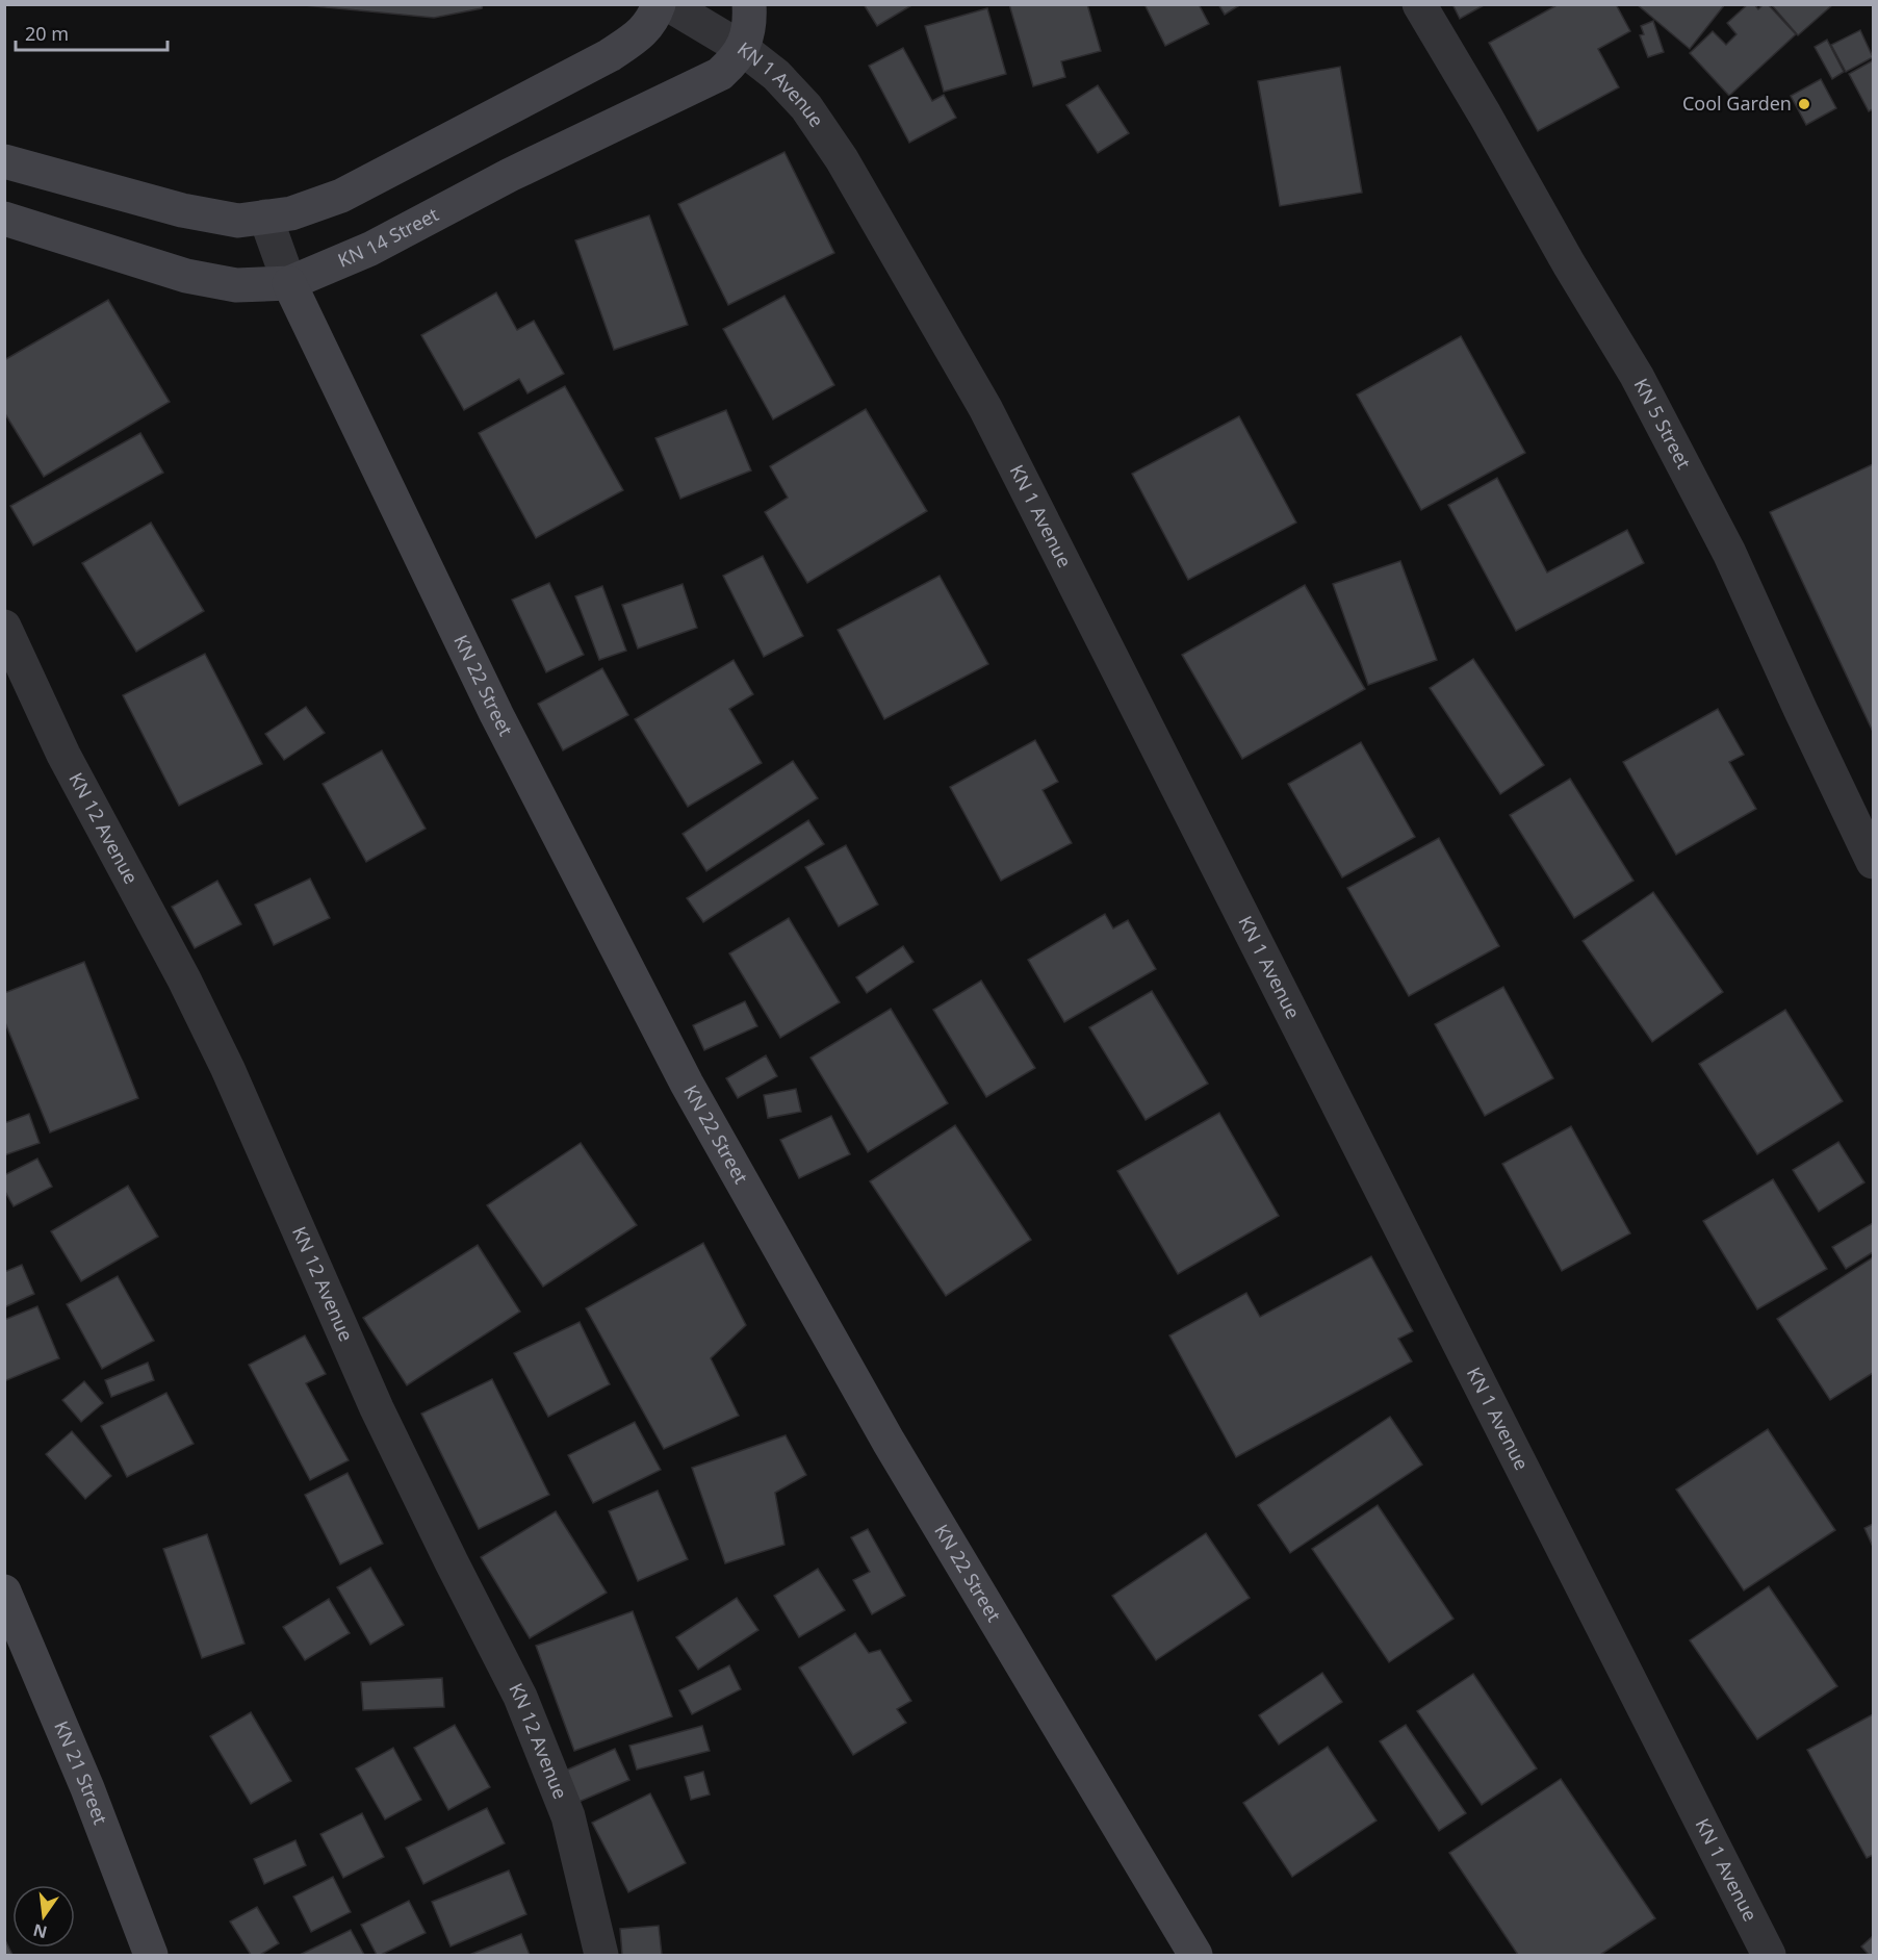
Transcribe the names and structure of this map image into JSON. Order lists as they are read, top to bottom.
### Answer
{
  "streets": {
    "street": [
      "KN 1 Avenue",
      "KN 14 Street",
      "KN 5 Street",
      "KN 22 Street",
      "KN 12 Avenue",
      "KN 21 Street"
    ]
  },
  "crossings": [
    ["KN 1 Avenue", "KN 14 Street"],
    ["KN 14 Street", "KN 22 Street"]
  ],
  "places": ["Cool Garden"],
  "scale_bar": "20 m",
  "north": "bottom"
}
